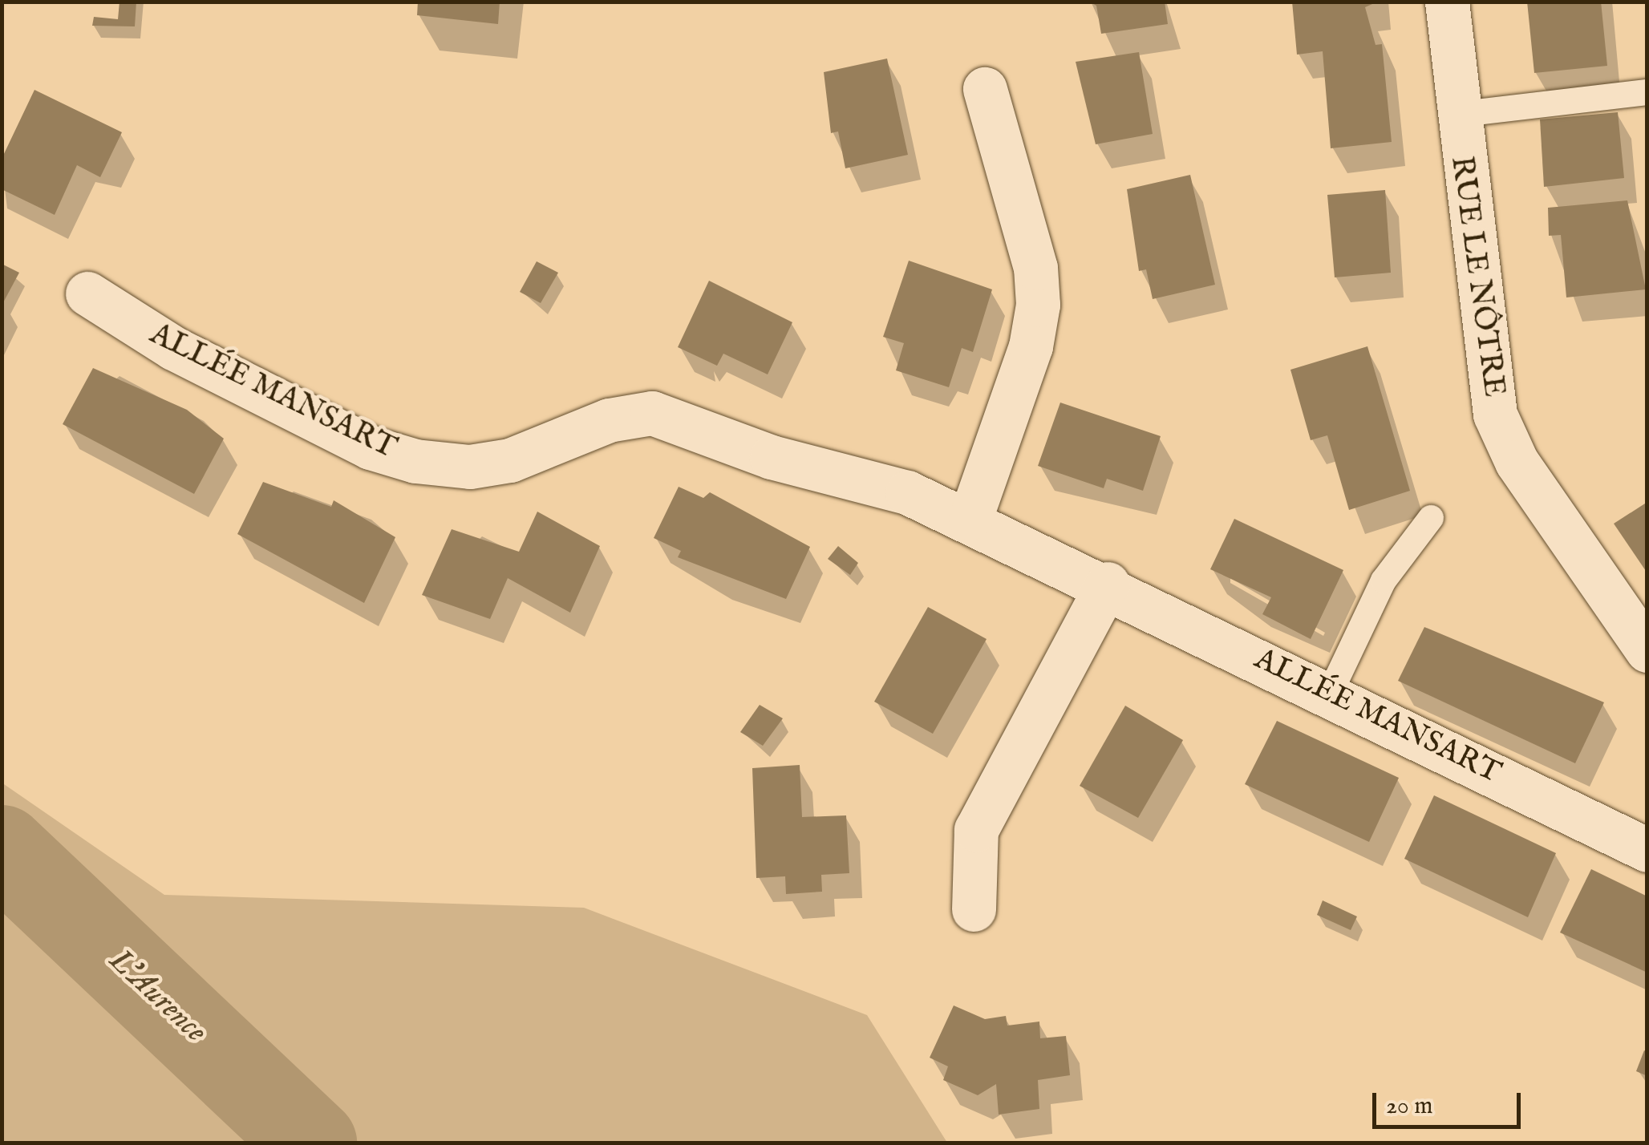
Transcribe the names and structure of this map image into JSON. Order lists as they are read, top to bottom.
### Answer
{
  "streets": {
    "street": ["RUE LE NÔTRE", "ALLÉE MANSART"]
  },
  "water": ["L'Aurence"],
  "scale_bar": "20 m"
}
